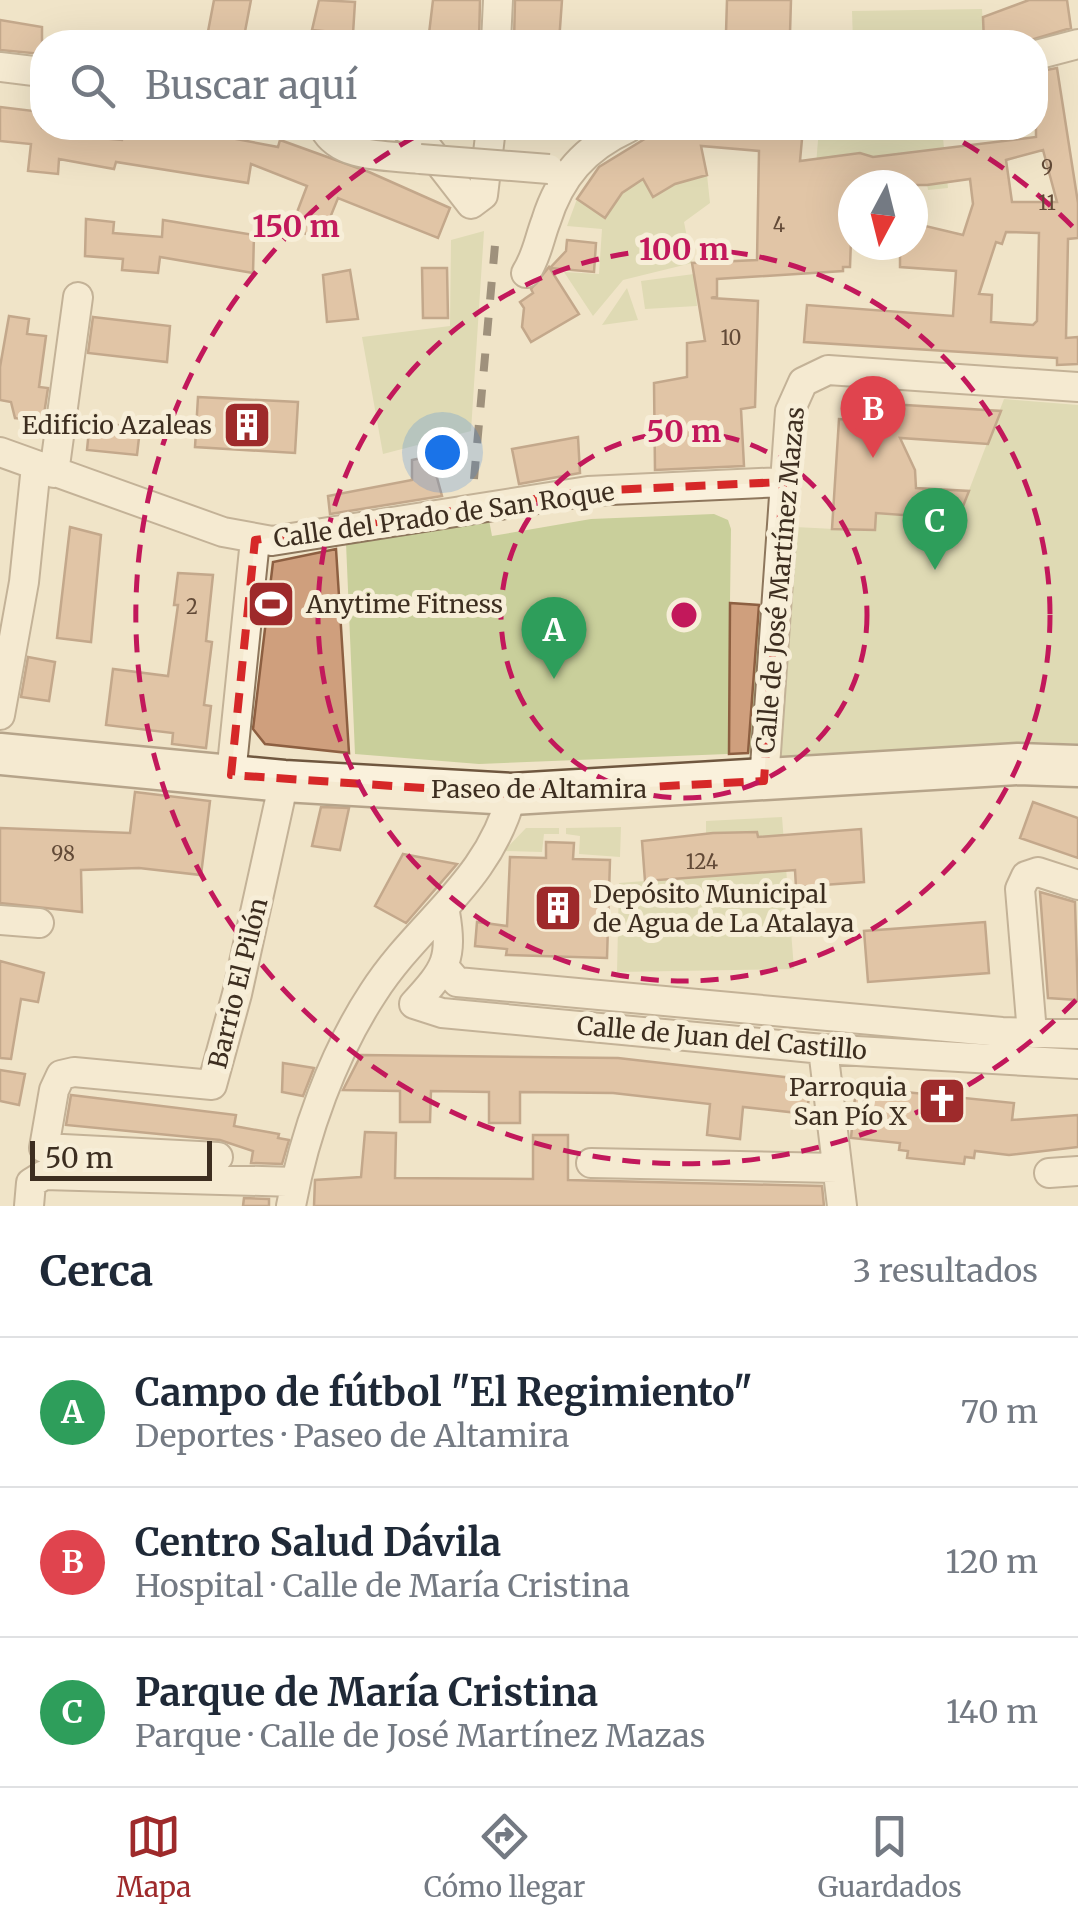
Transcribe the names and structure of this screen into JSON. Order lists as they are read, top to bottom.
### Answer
{
  "streets": {
    "main road": ["Paseo de Altamira"],
    "street": [
      "Calle del Prado de San Roque",
      "Calle de José Martínez Mazas",
      "Barrio El Pilón",
      "Calle de Juan del Castillo"
    ]
  },
  "crossings": [
    ["Calle del Prado de San Roque", "Calle de José Martínez Mazas"],
    ["Calle de José Martínez Mazas", "Paseo de Altamira"],
    ["Paseo de Altamira", "Barrio El Pilón"]
  ],
  "places": {
    "building": ["Edificio Azaleas", "Depósito Municipal de Agua de La Atalaya"],
    "sports": ["Anytime Fitness"],
    "church": ["Parroquia San Pío X"]
  },
  "house_numbers": [
    "9",
    "11",
    "4",
    "10",
    "2",
    "98",
    "124"
  ],
  "scale_bar": "50 m",
  "north": "bottom",
  "page": {
    "search": "Buscar aquí",
    "pins": ["B", "C", "A"],
    "scale": "50 m",
    "heading": ["Cerca", "3 resultados"],
    "list": [
      {
        "mark": "A",
        "name": "Campo de fútbol \"El Regimiento\"",
        "note": "Deportes · Paseo de Altamira",
        "value": "70 m"
      },
      {
        "mark": "B",
        "name": "Centro Salud Dávila",
        "note": "Hospital · Calle de María Cristina",
        "value": "120 m"
      },
      {
        "mark": "C",
        "name": "Parque de María Cristina",
        "note": "Parque · Calle de José Martínez Mazas",
        "value": "140 m"
      }
    ],
    "nav": ["Mapa", "Cómo llegar", "Guardados"]
  },
  "rings": ["150 m", "100 m", "50 m"]
}
